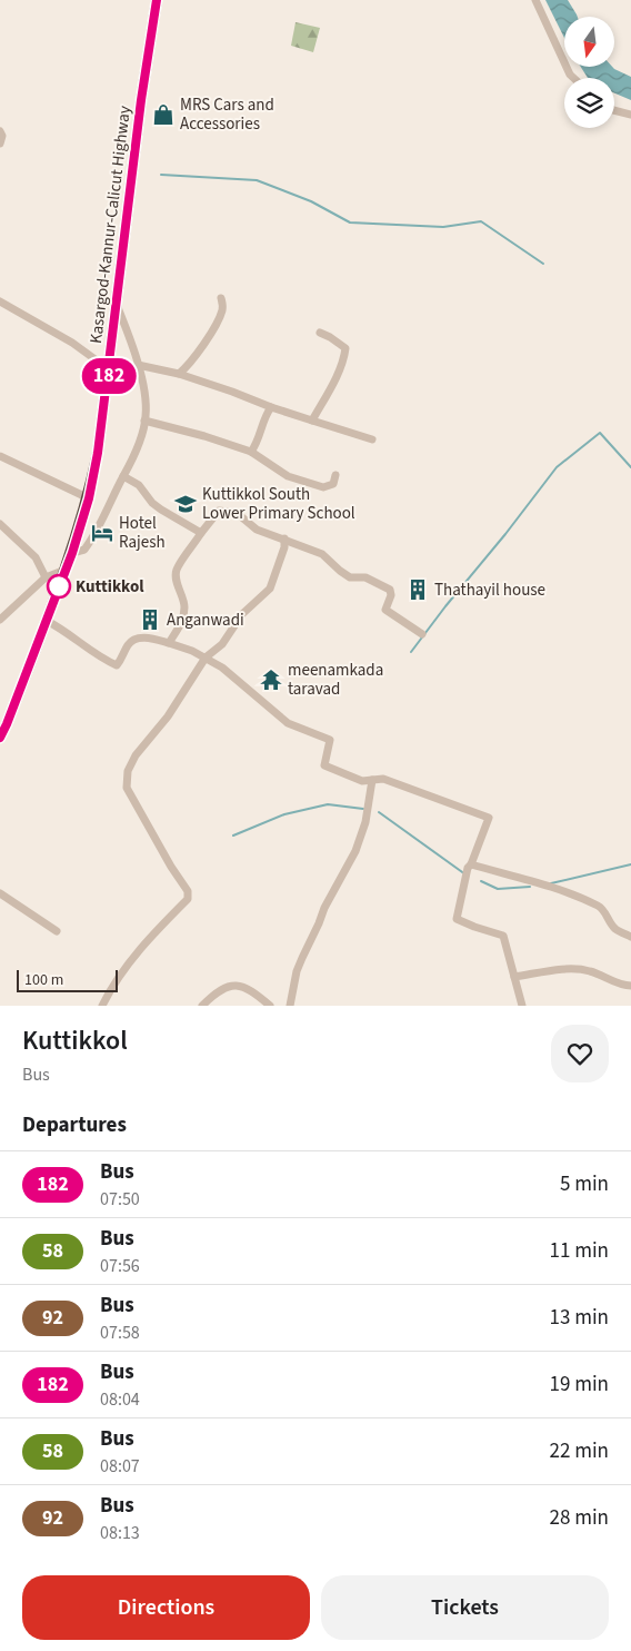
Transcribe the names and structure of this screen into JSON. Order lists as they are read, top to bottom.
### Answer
{
  "streets": {
    "highway": ["Kasargod-Kannur-Calicut Highway"]
  },
  "places": {
    "shop": ["MRS Cars and Accessories"],
    "school or university": ["Kuttikkol South Lower Primary School"],
    "hotel": ["Hotel Rajesh"],
    "other": ["Kuttikkol"],
    "building": ["Thathayil house", "Anganwadi"],
    "temple": ["meenamkada taravad"]
  },
  "lines": ["bus line 182"],
  "scale_bar": "100 m",
  "north": "bottom",
  "page": {
    "on_map": "182",
    "scale": "100 m",
    "heading": [
      ["Kuttikkol", "Bus"],
      "Departures"
    ],
    "list": [
      {
        "mark": "182",
        "name": "Bus",
        "note": "07:50",
        "value": "5 min"
      },
      {
        "mark": "58",
        "name": "Bus",
        "note": "07:56",
        "value": "11 min"
      },
      {
        "mark": "92",
        "name": "Bus",
        "note": "07:58",
        "value": "13 min"
      },
      {
        "mark": "182",
        "name": "Bus",
        "note": "08:04",
        "value": "19 min"
      },
      {
        "mark": "58",
        "name": "Bus",
        "note": "08:07",
        "value": "22 min"
      },
      {
        "mark": "92",
        "name": "Bus",
        "note": "08:13",
        "value": "28 min"
      }
    ],
    "buttons": ["Directions", "Tickets"]
  }
}
